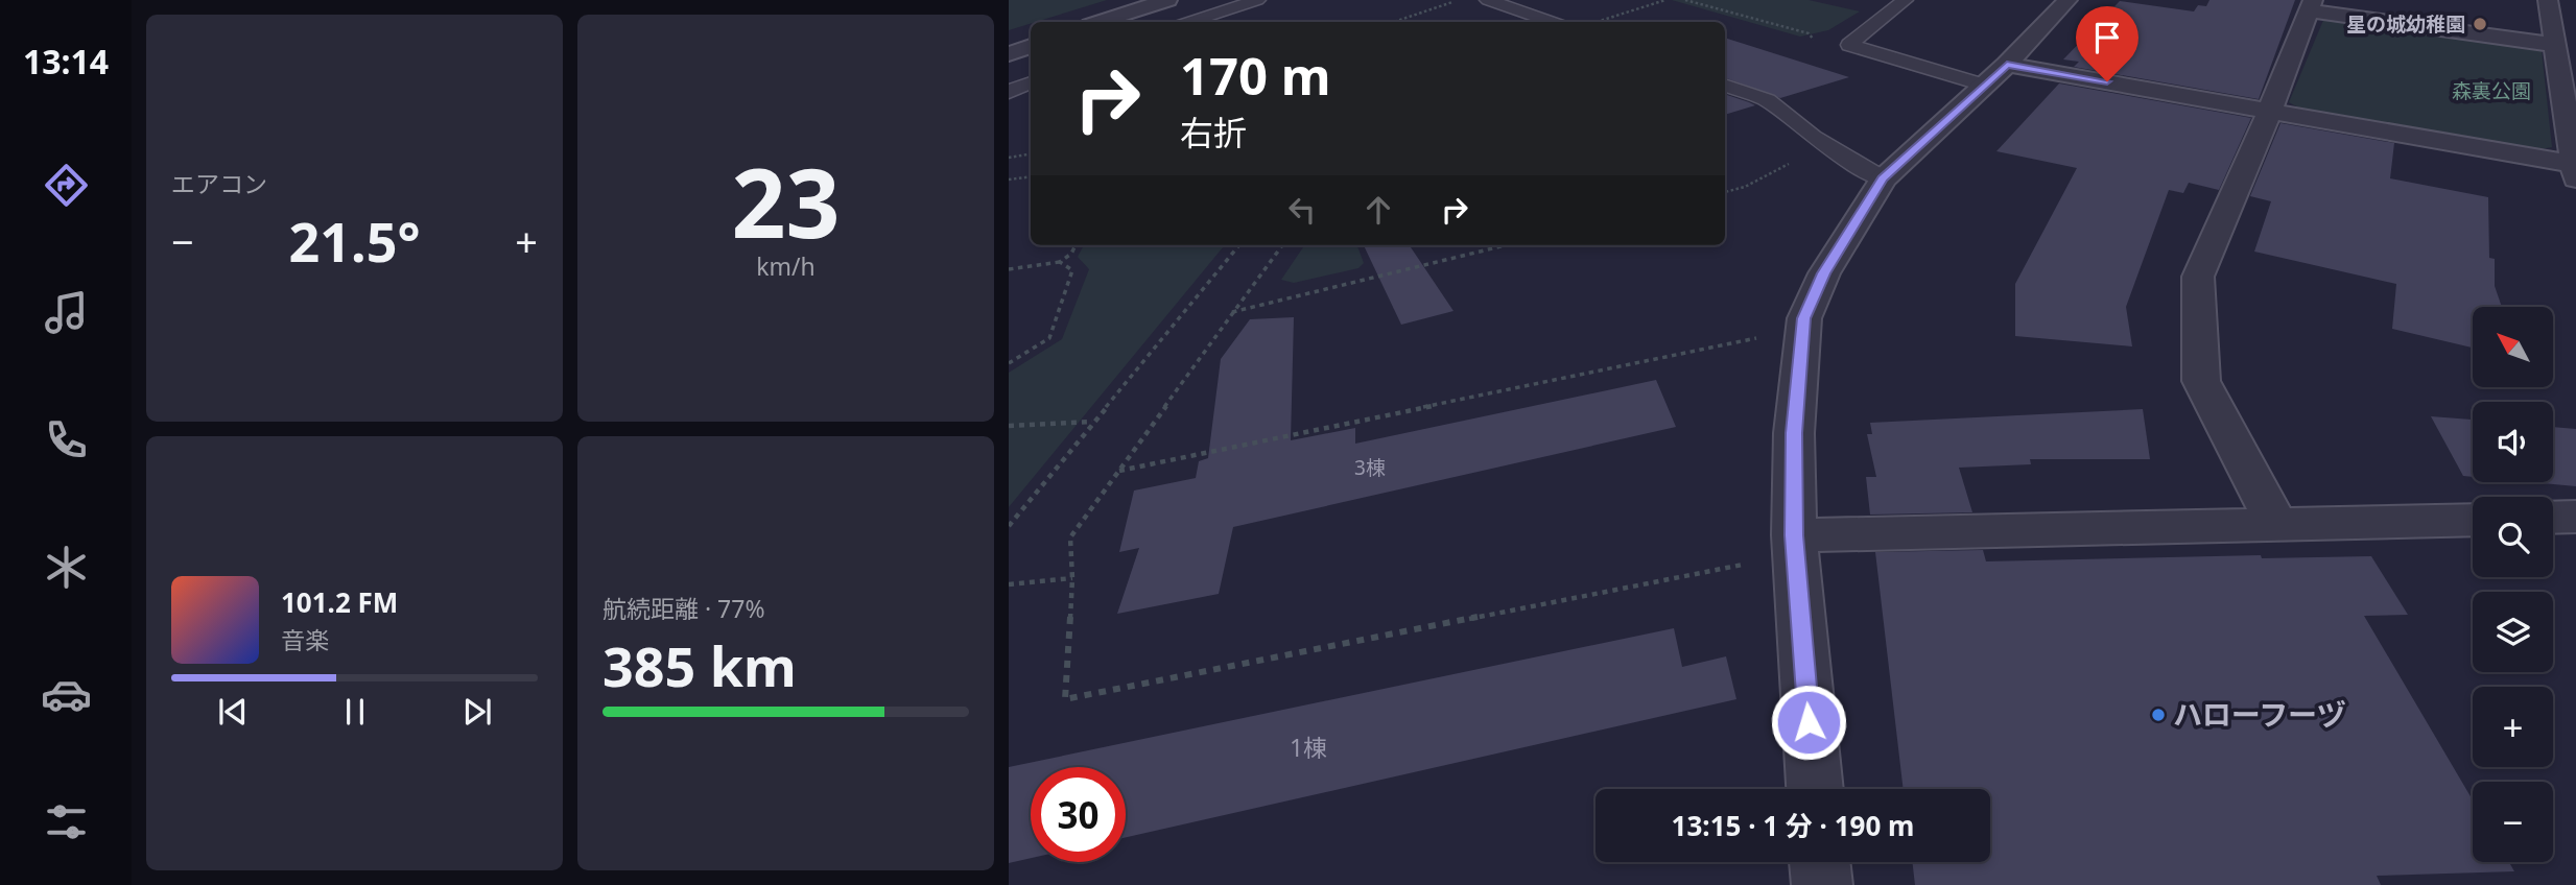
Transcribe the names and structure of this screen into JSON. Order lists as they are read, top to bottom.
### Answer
{
  "parks": ["森裏公園"],
  "places": ["星の城幼稚園", "ハローフーヅ"],
  "house_numbers": ["3棟", "1棟"],
  "north": "top left",
  "page": {
    "tabs": "13:14",
    "tile": [
      "エアコン",
      ["23", "km/h"],
      ["航続距離 · 77%", "385 km"]
    ],
    "turn": ["170 m", "右折"],
    "heat": ["−", "21.5°", "+"],
    "map_buttons": ["+", "−"],
    "song": ["101.2 FM", "音楽"],
    "limit": "30",
    "trip": "13:15 · 1 分 · 190 m"
  }
}
